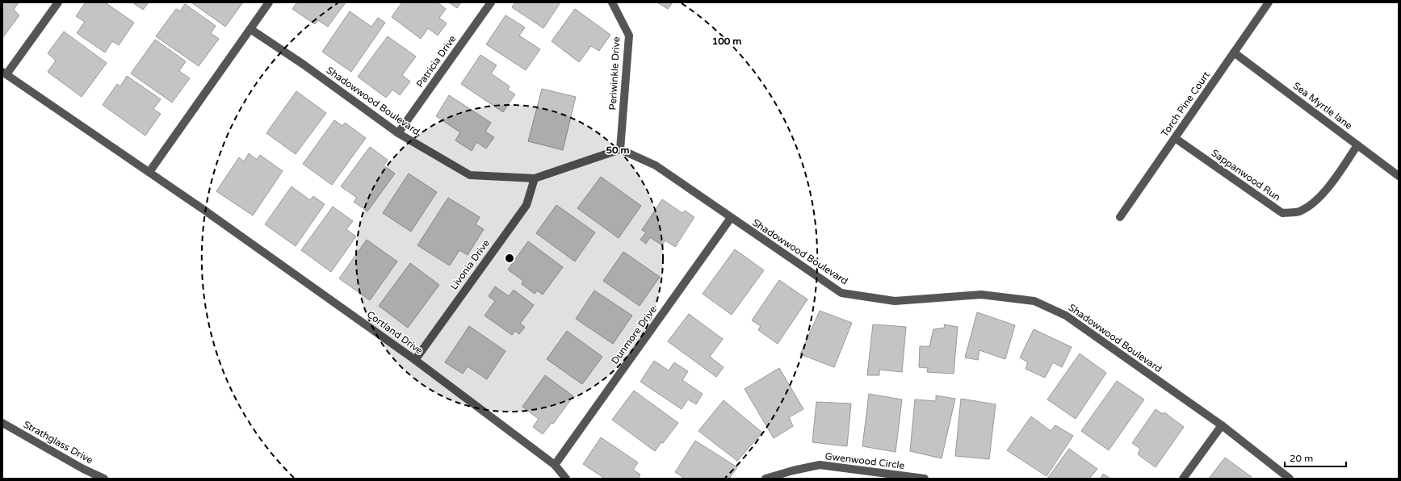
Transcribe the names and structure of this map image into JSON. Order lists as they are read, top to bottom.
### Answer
{
  "streets": {
    "street": [
      "Patricia Drive",
      "Periwinkle Drive",
      "Shadowwood Boulevard",
      "Torch Pine Court",
      "Sea Myrtle lane",
      "Sappanwood Run",
      "Livonia Drive",
      "Cortland Drive",
      "Dunmore Drive",
      "Strathglass Drive",
      "Gwenwood Circle"
    ]
  },
  "crossings": [
    ["Patricia Drive", "Shadowwood Boulevard"],
    ["Periwinkle Drive", "Shadowwood Boulevard"],
    ["Shadowwood Boulevard", "Livonia Drive"],
    ["Shadowwood Boulevard", "Dunmore Drive"],
    ["Torch Pine Court", "Sea Myrtle lane"],
    ["Torch Pine Court", "Sappanwood Run"],
    ["Sea Myrtle lane", "Sappanwood Run"],
    ["Livonia Drive", "Cortland Drive"],
    ["Cortland Drive", "Dunmore Drive"]
  ],
  "scale_bar": "20 m",
  "rings": ["100 m", "50 m"]
}
